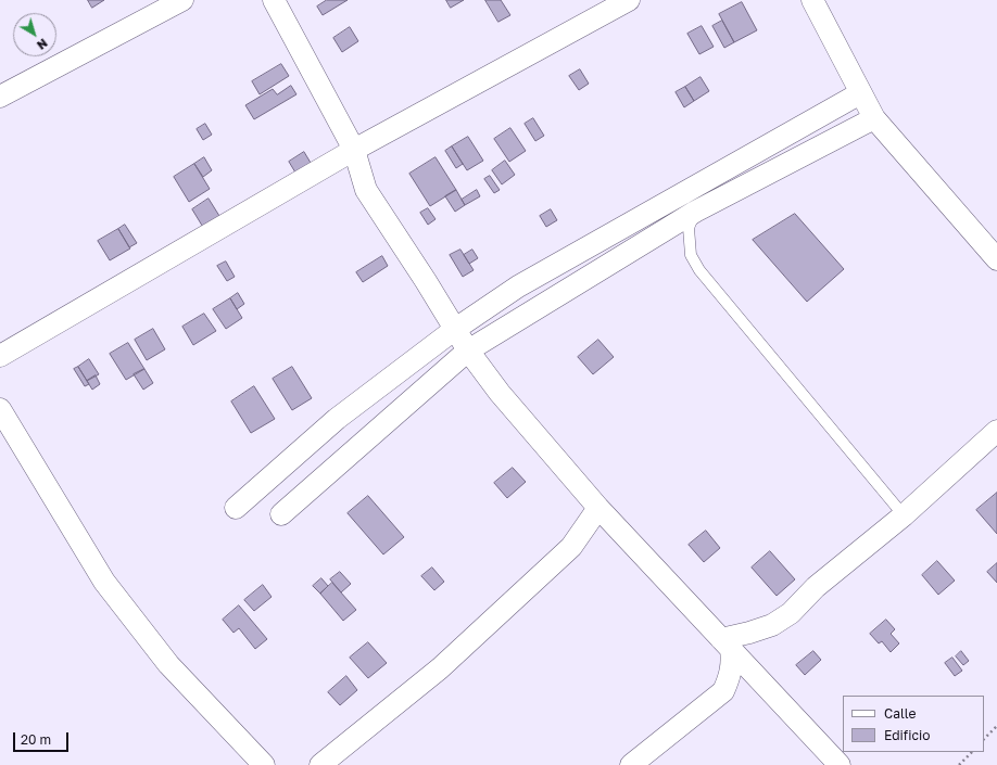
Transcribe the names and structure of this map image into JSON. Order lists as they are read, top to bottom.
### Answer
{
  "legend": ["Calle", "Edificio"],
  "scale_bar": "20 m",
  "north": "bottom right"
}
